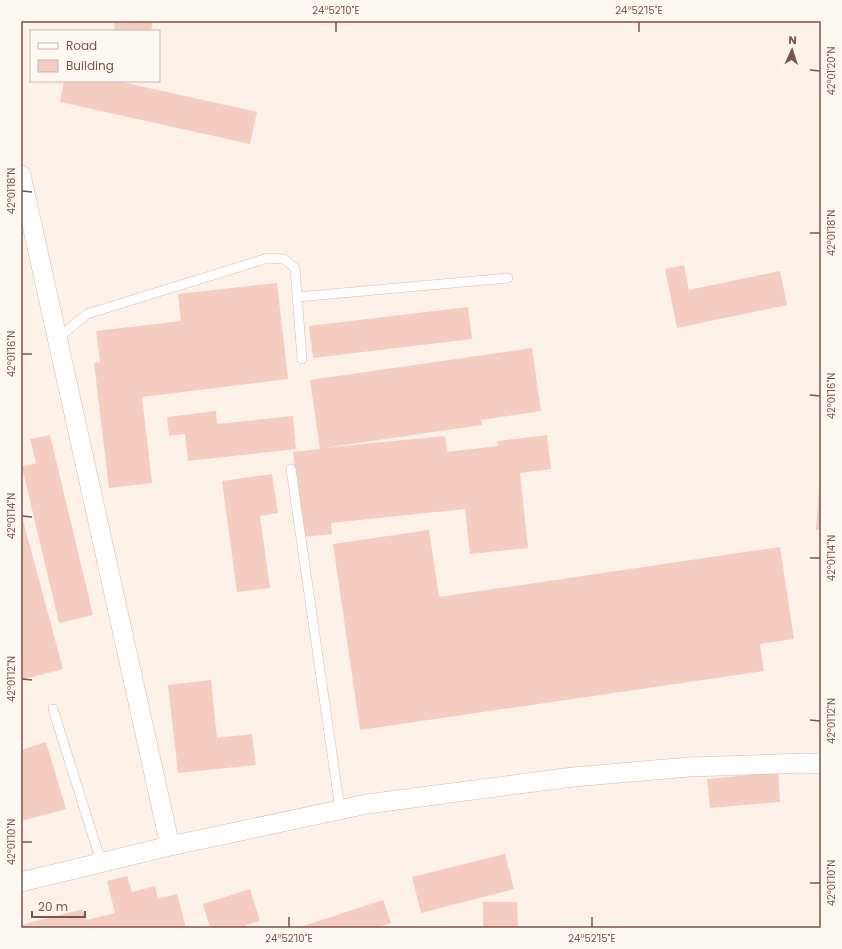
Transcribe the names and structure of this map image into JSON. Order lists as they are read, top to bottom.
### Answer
{
  "legend": ["Road", "Building"],
  "scale_bar": "20 m",
  "north": "top",
  "coordinates": [
    "24°52'10\"E",
    "24°52'15\"E",
    "42°01'20\"N",
    "42°01'18\"N",
    "42°01'16\"N",
    "42°01'14\"N",
    "42°01'12\"N",
    "42°01'10\"N"
  ]
}
